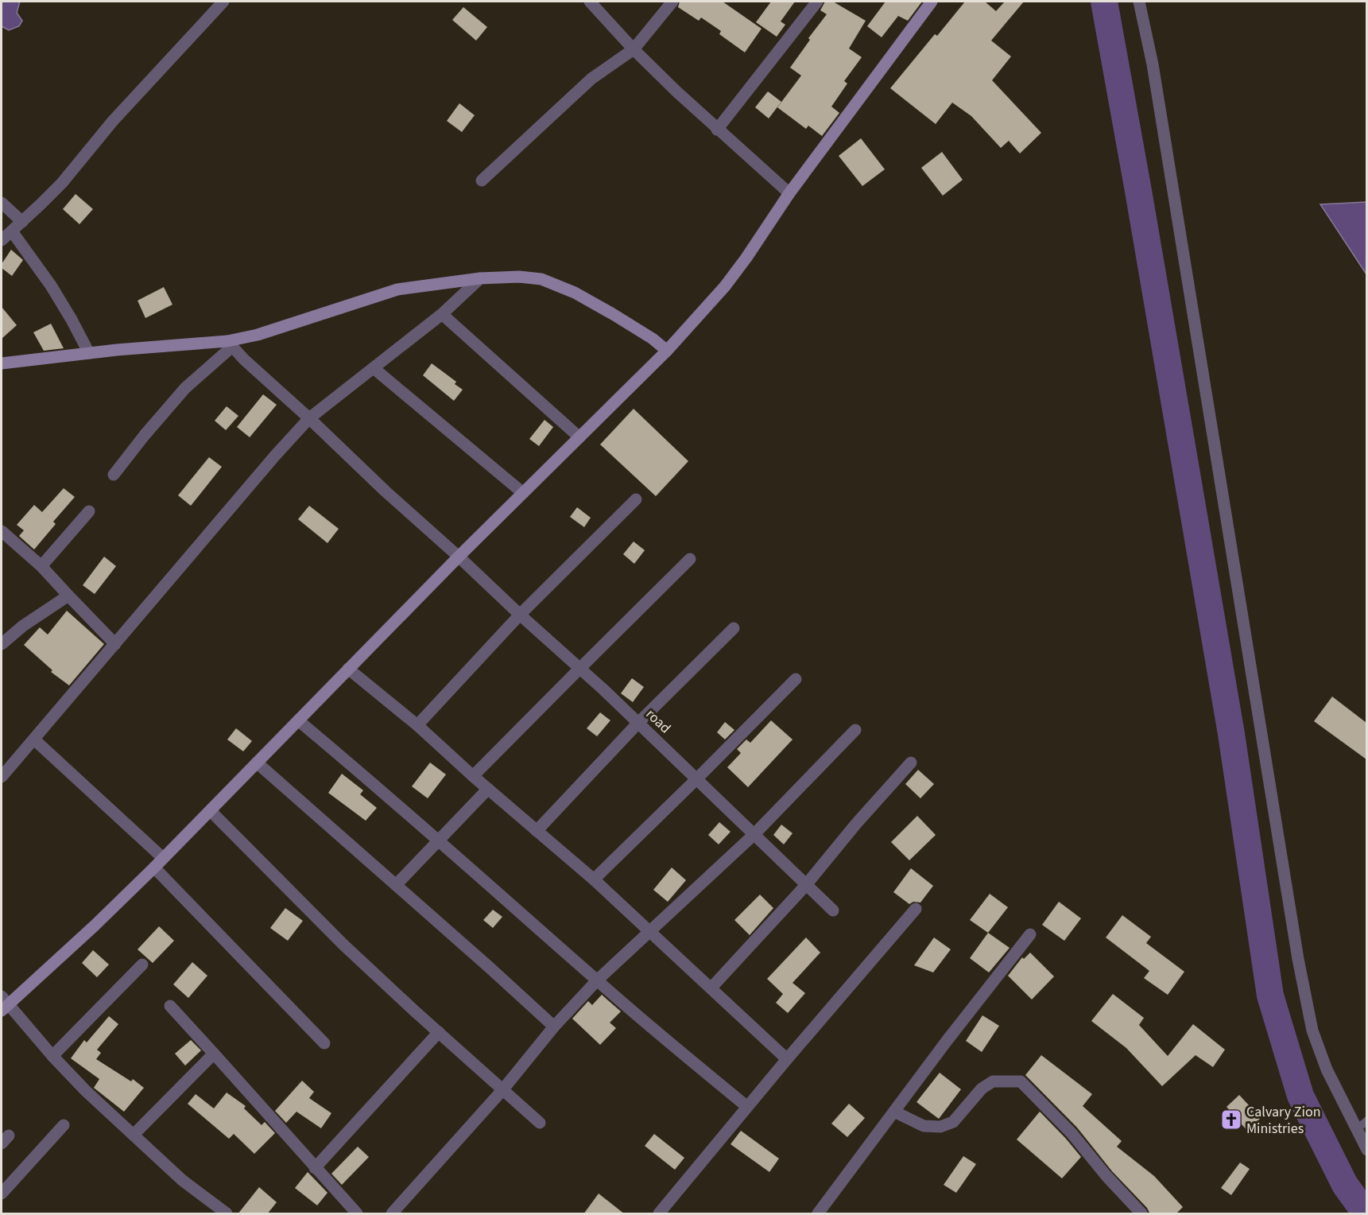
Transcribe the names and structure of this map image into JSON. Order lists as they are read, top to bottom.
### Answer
{
  "streets": {
    "street": ["road"]
  },
  "places": {
    "church": ["Calvary Zion Ministries"]
  }
}
